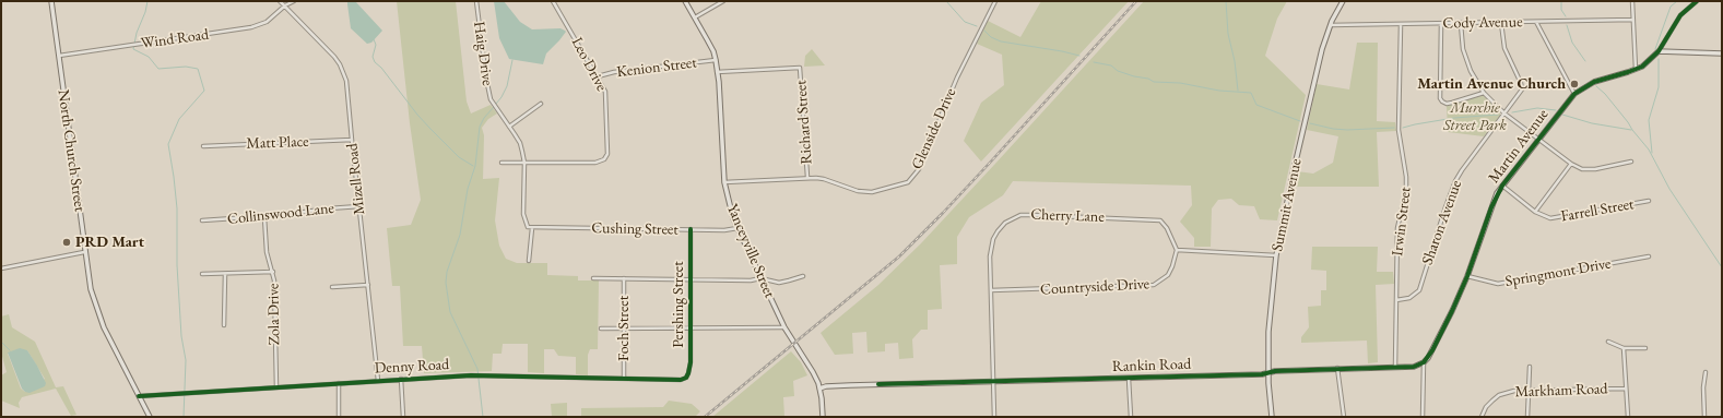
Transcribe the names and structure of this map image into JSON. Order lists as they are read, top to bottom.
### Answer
{
  "streets": {
    "main road": [
      "Martin Avenue",
      "North Church Street",
      "Summit Avenue",
      "Yanceyville Street",
      "Rankin Road"
    ],
    "street": [
      "Cody Avenue",
      "Wind Road",
      "Haig Drive",
      "Leo Drive",
      "Kenion Street",
      "Richard Street",
      "Glenside Drive",
      "Matt Place",
      "Mizell Road",
      "Farrell Street",
      "Collinswood Lane",
      "Cherry Lane",
      "Irwin Street",
      "Sharon Avenue",
      "Cushing Street",
      "Springmont Drive",
      "Countryside Drive",
      "Pershing Street",
      "Zola Drive",
      "Foch Street",
      "Denny Road",
      "Markham Road"
    ]
  },
  "crossings": [
    ["Cody Avenue", "Summit Avenue"],
    ["Cody Avenue", "Irwin Street"],
    ["Cody Avenue", "Sharon Avenue"],
    ["Wind Road", "North Church Street"],
    ["Wind Road", "Mizell Road"],
    ["Haig Drive", "Leo Drive"],
    ["Haig Drive", "Cushing Street"],
    ["Leo Drive", "Kenion Street"],
    ["Kenion Street", "Yanceyville Street"],
    ["Richard Street", "Glenside Drive"],
    ["Richard Street", "Yanceyville Street"],
    ["Glenside Drive", "Yanceyville Street"],
    ["Matt Place", "Mizell Road"],
    ["Martin Avenue", "Farrell Street"],
    ["Martin Avenue", "Springmont Drive"],
    ["Martin Avenue", "Rankin Road"],
    ["North Church Street", "Denny Road"],
    ["Mizell Road", "Collinswood Lane"],
    ["Mizell Road", "Denny Road"],
    ["Summit Avenue", "Rankin Road"],
    ["Collinswood Lane", "Zola Drive"],
    ["Cherry Lane", "Countryside Drive"],
    ["Cherry Lane", "Rankin Road"],
    ["Irwin Street", "Sharon Avenue"],
    ["Irwin Street", "Rankin Road"],
    ["Cushing Street", "Yanceyville Street"],
    ["Cushing Street", "Pershing Street"],
    ["Yanceyville Street", "Rankin Road"],
    ["Pershing Street", "Denny Road"],
    ["Zola Drive", "Denny Road"],
    ["Foch Street", "Denny Road"]
  ],
  "parks": ["Murchie Street Park"],
  "places": ["Martin Avenue Church", "PRD Mart"]
}
